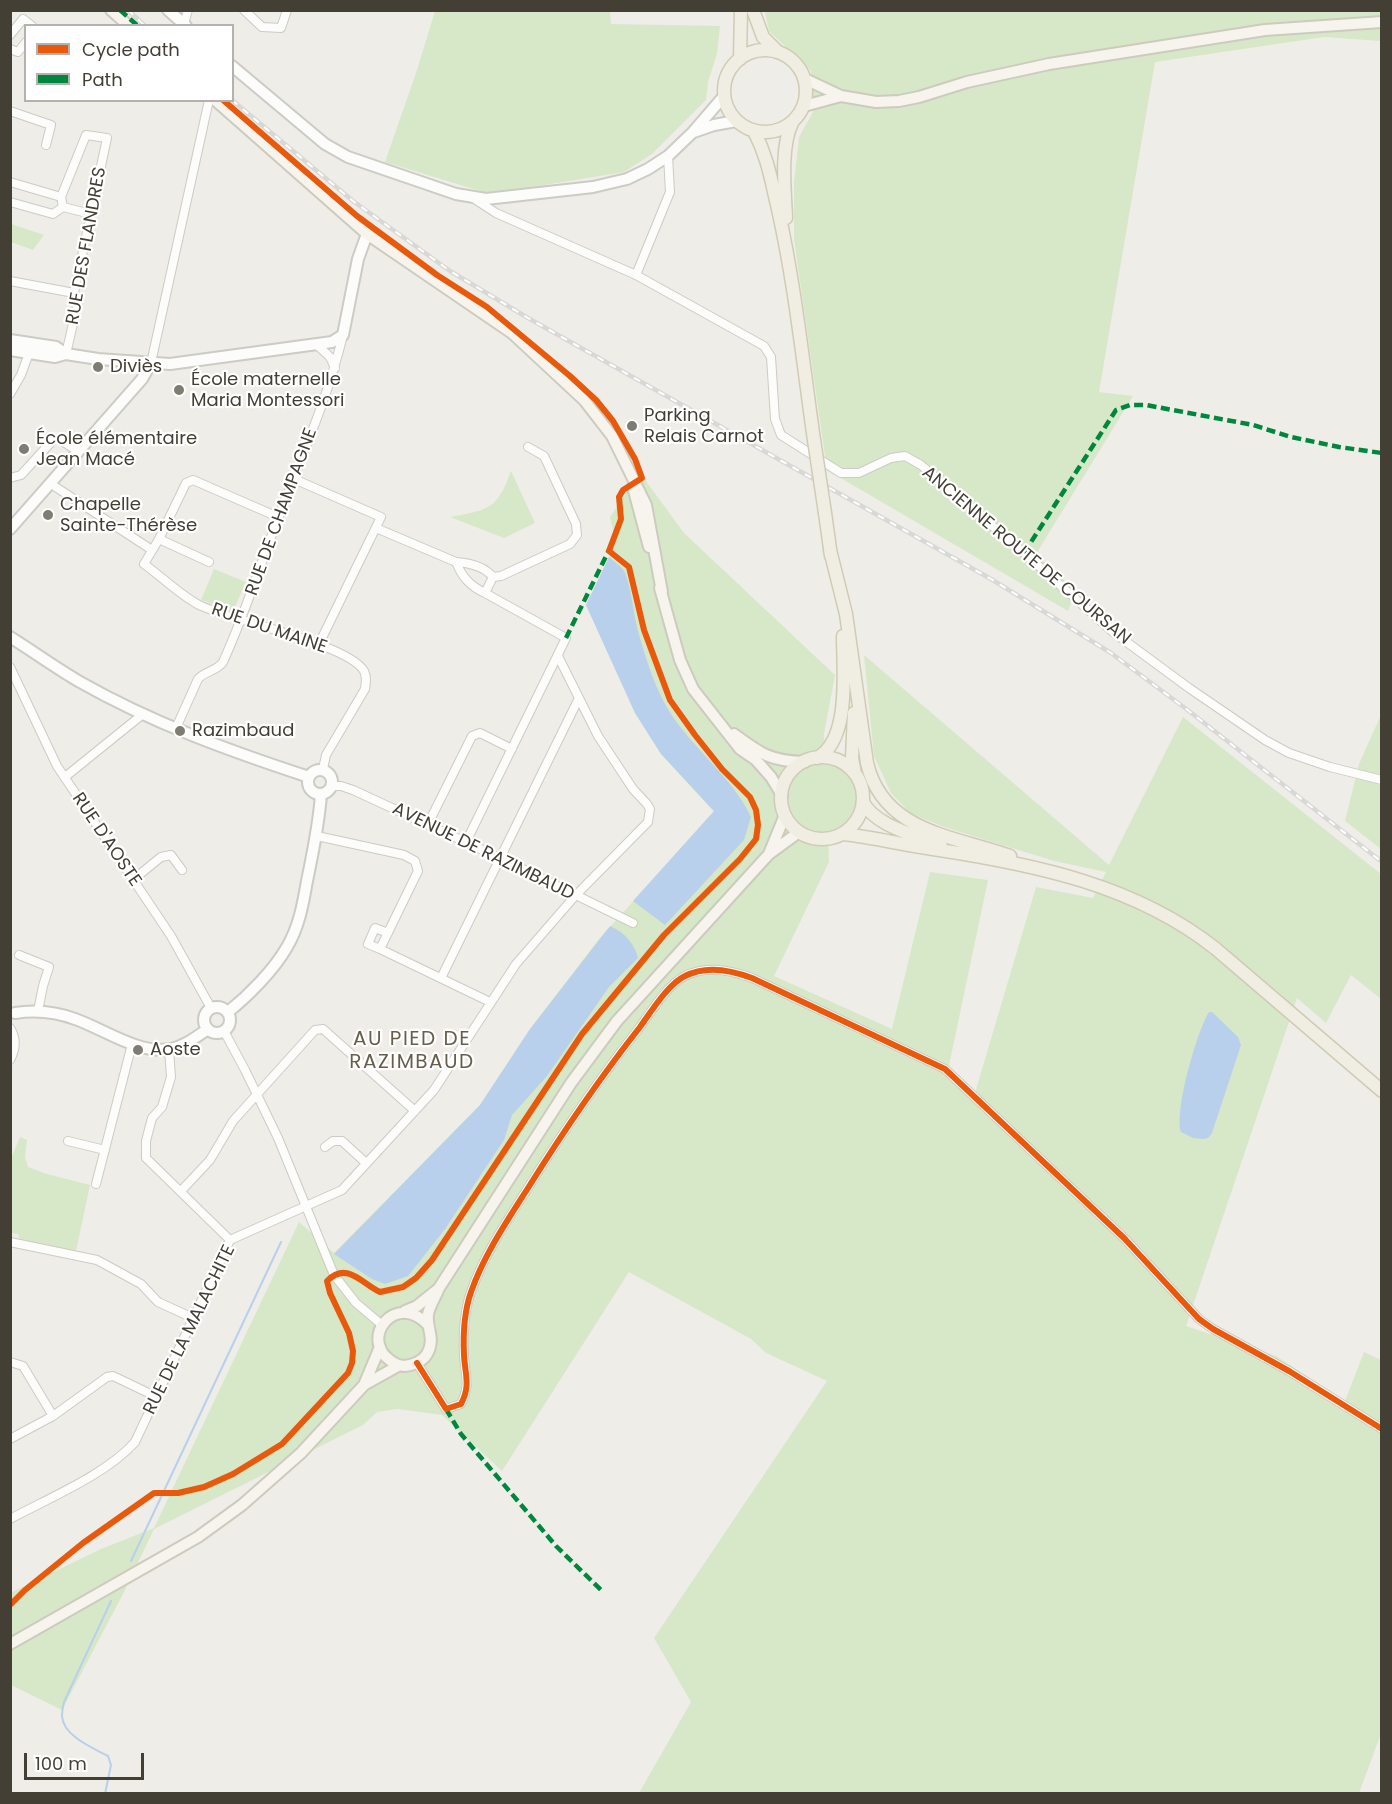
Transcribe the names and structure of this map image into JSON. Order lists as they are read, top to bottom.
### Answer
{
  "streets": {
    "street": [
      "RUE DES FLANDRES",
      "RUE DE CHAMPAGNE",
      "ANCIENNE ROUTE DE COURSAN",
      "RUE DU MAINE",
      "RUE D'AOSTE",
      "AVENUE DE RAZIMBAUD",
      "RUE DE LA MALACHITE"
    ]
  },
  "crossings": [
    ["RUE DE CHAMPAGNE", "RUE DU MAINE"],
    ["RUE DU MAINE", "AVENUE DE RAZIMBAUD"],
    ["AVENUE DE RAZIMBAUD", "RUE DE LA MALACHITE"]
  ],
  "districts": ["AU PIED DE RAZIMBAUD"],
  "places": [
    "Diviès",
    "École maternelle Maria Montessori",
    "Parking Relais Carnot",
    "École élémentaire Jean Macé",
    "Chapelle Sainte-Thérèse",
    "Razimbaud",
    "Aoste"
  ],
  "legend": ["Cycle path", "Path"],
  "scale_bar": "100 m"
}
